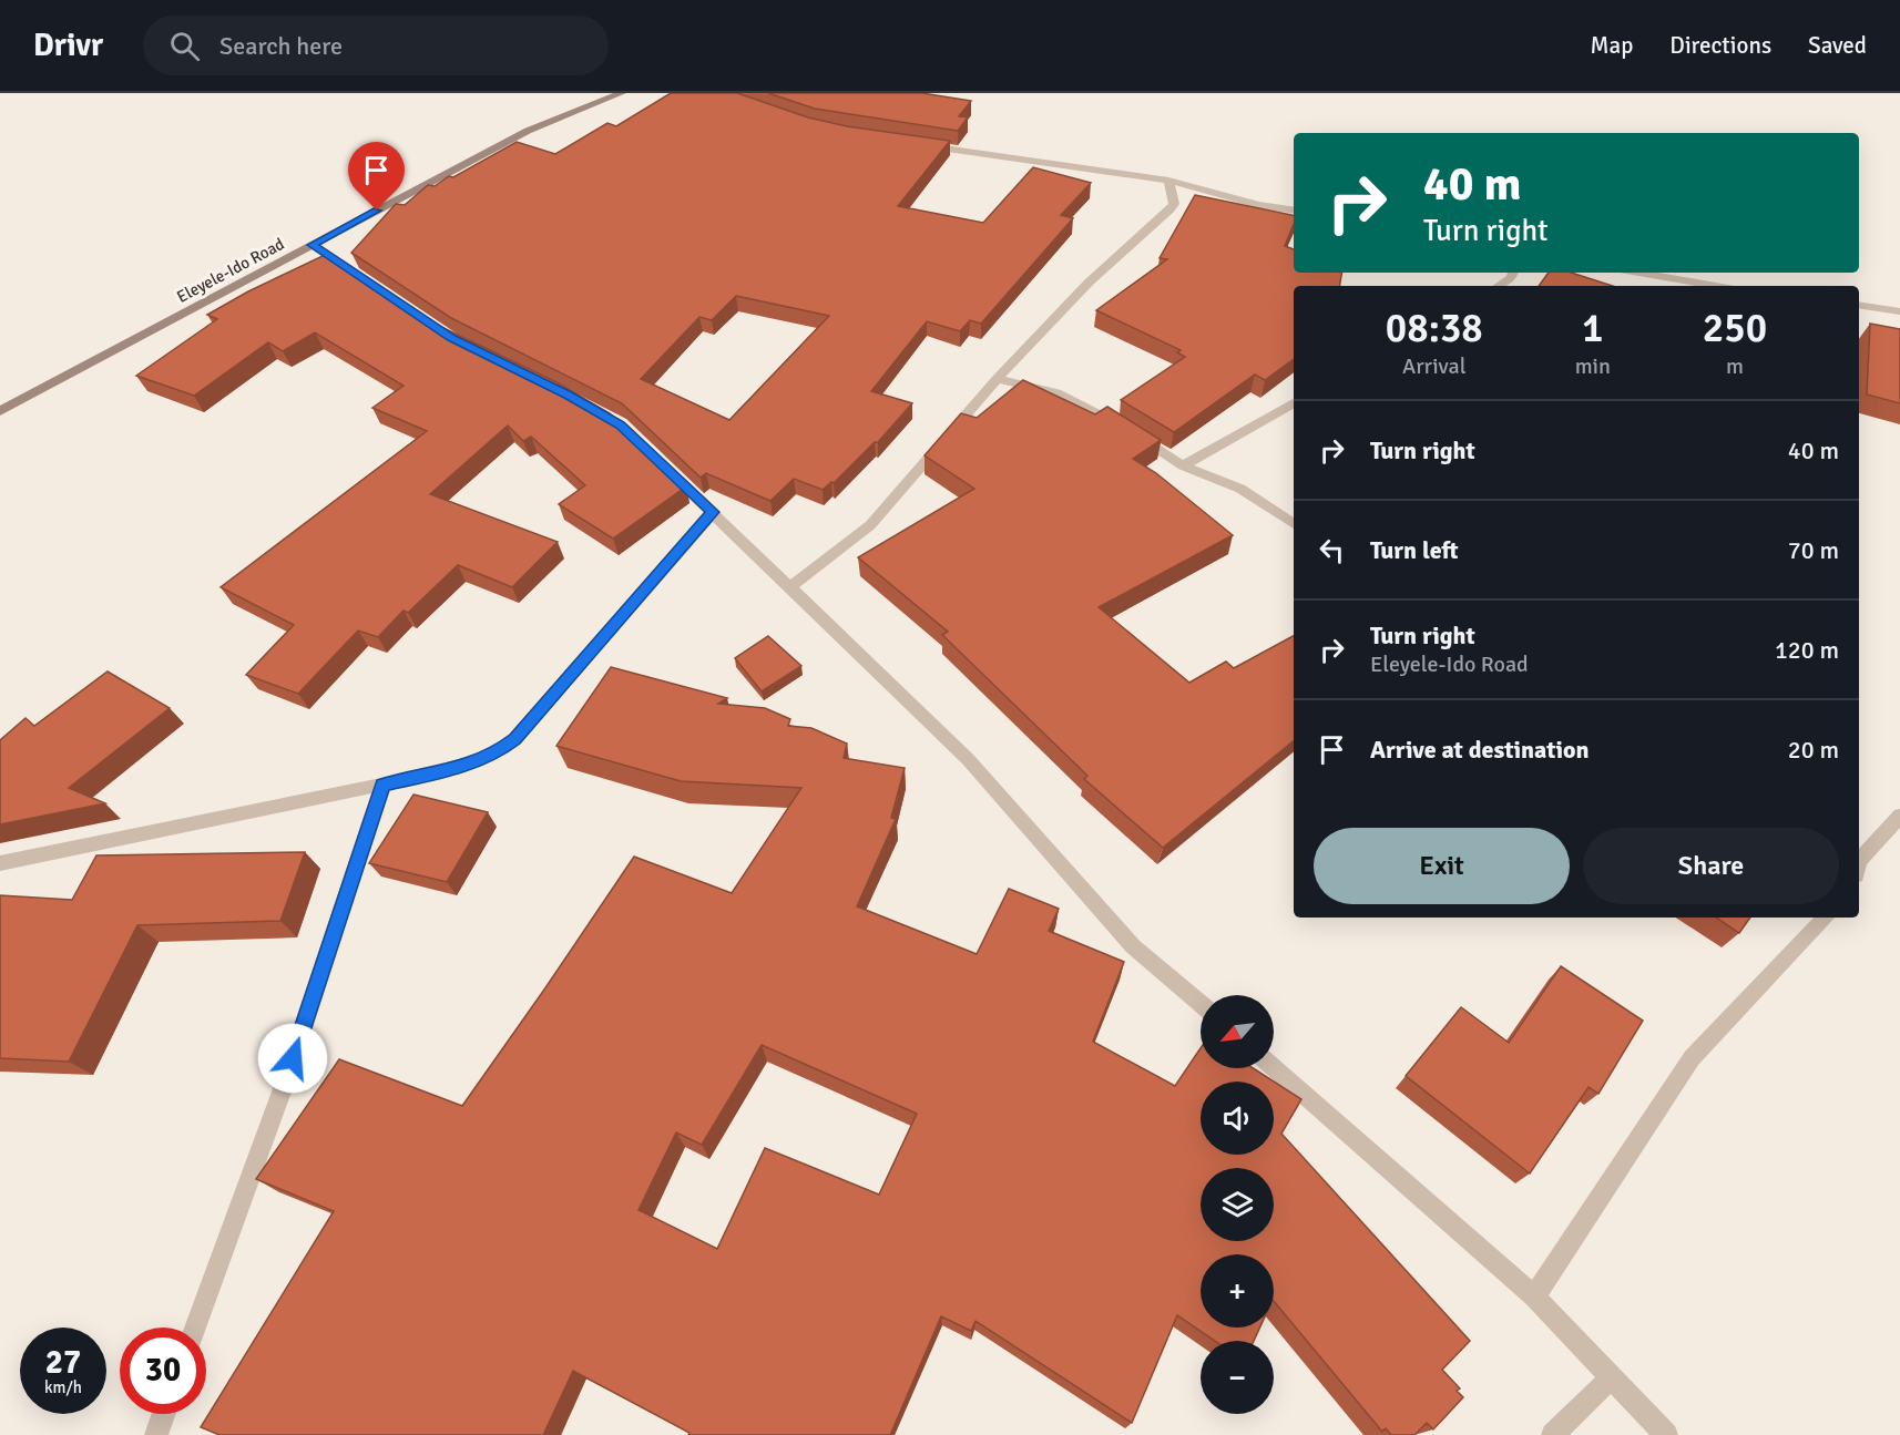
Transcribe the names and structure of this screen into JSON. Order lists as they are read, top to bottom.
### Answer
{
  "streets": {
    "main road": ["Eleyele-Ido Road"]
  },
  "north": "bottom left",
  "page": {
    "header": "Drivr",
    "search": "Search here",
    "nav": ["Map", "Directions", "Saved"],
    "turn": ["40 m", "Turn right"],
    "eta": [
      "08:38",
      "Arrival",
      "1",
      "min",
      "250",
      "m"
    ],
    "list": [
      {
        "name": "Turn right",
        "value": "40 m"
      },
      {
        "name": "Turn left",
        "value": "70 m"
      },
      {
        "name": "Turn right",
        "note": "Eleyele-Ido Road",
        "value": "120 m"
      },
      {
        "name": "Arrive at destination",
        "value": "20 m"
      }
    ],
    "buttons": ["Exit", "Share"],
    "map_buttons": ["+", "−"],
    "speed": "27 km/h",
    "limit": "30"
  }
}
